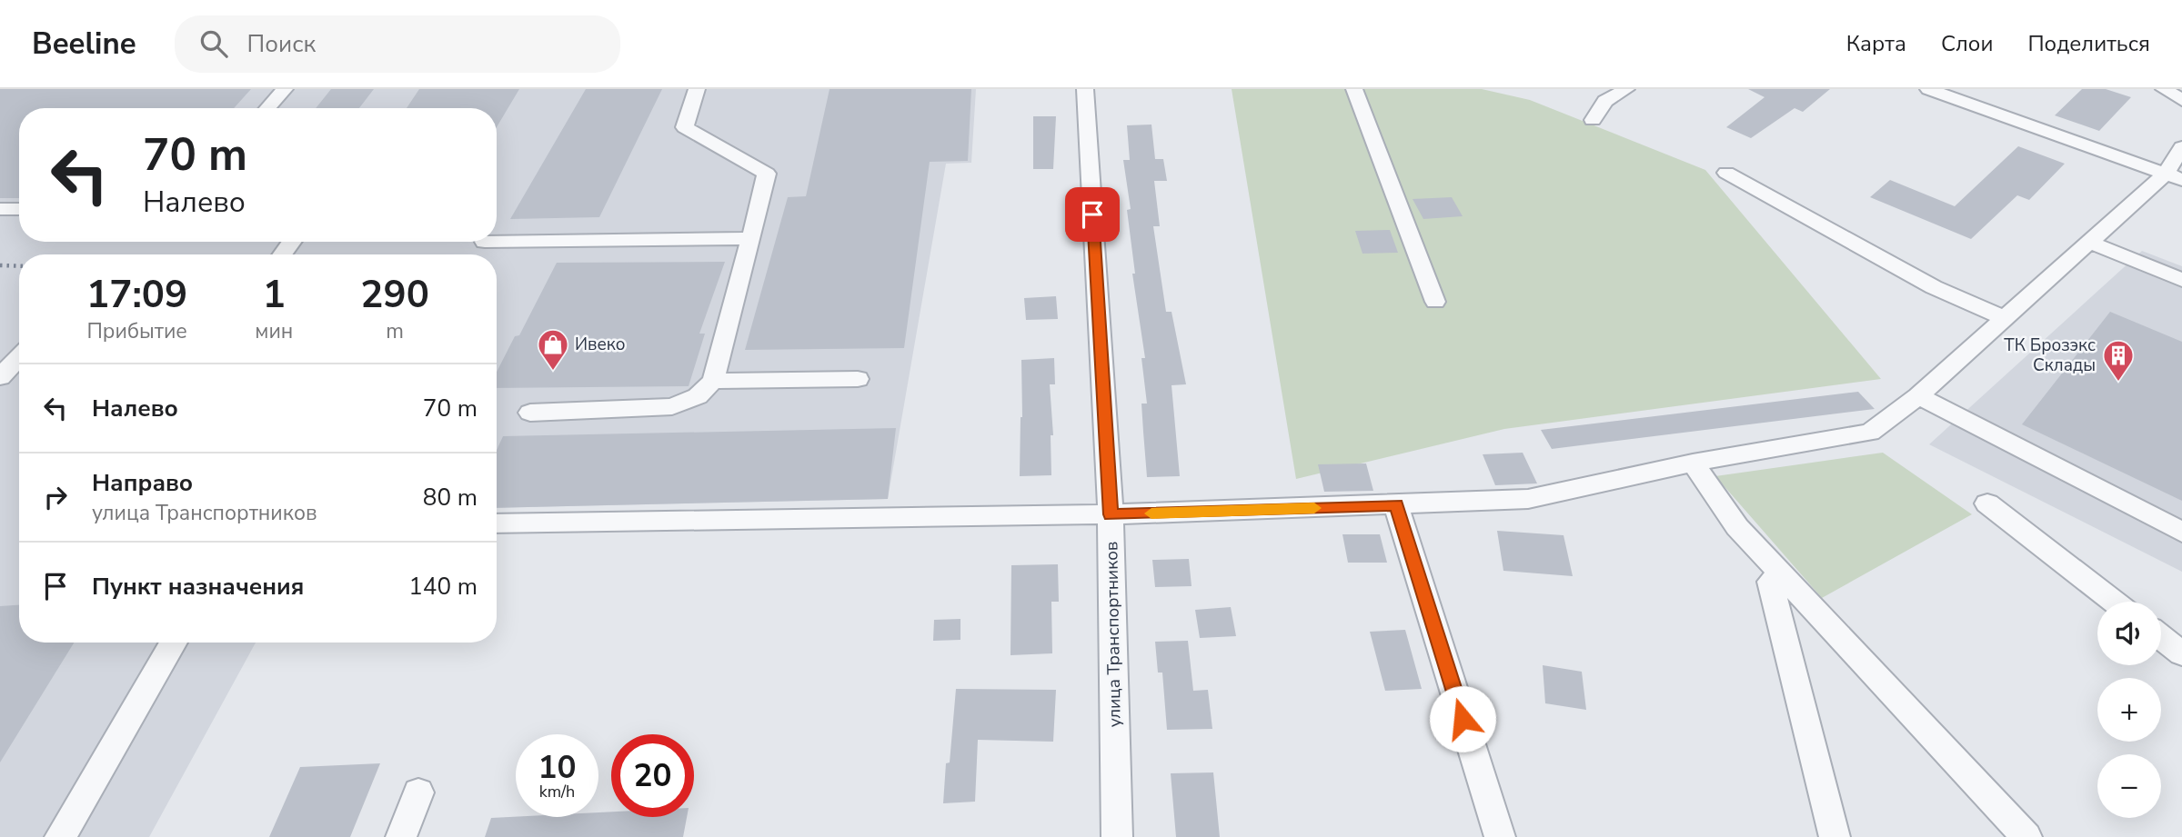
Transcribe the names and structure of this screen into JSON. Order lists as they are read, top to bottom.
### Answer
{
  "streets": {
    "street": ["улица Транспортников"]
  },
  "places": {
    "shop": ["Ивеко"],
    "building": ["ТК Брозэкс Склады"]
  },
  "page": {
    "header": "Beeline",
    "search": "Поиск",
    "nav": ["Карта", "Слои", "Поделиться"],
    "turn": ["70 m", "Налево"],
    "eta": [
      "17:09",
      "Прибытие",
      "1",
      "мин",
      "290",
      "m"
    ],
    "list": [
      {
        "name": "Налево",
        "value": "70 m"
      },
      {
        "name": "Направо",
        "note": "улица Транспортников",
        "value": "80 m"
      },
      {
        "name": "Пункт назначения",
        "value": "140 m"
      }
    ],
    "map_buttons": ["+", "−"],
    "speed": "10 km/h",
    "limit": "20"
  }
}
